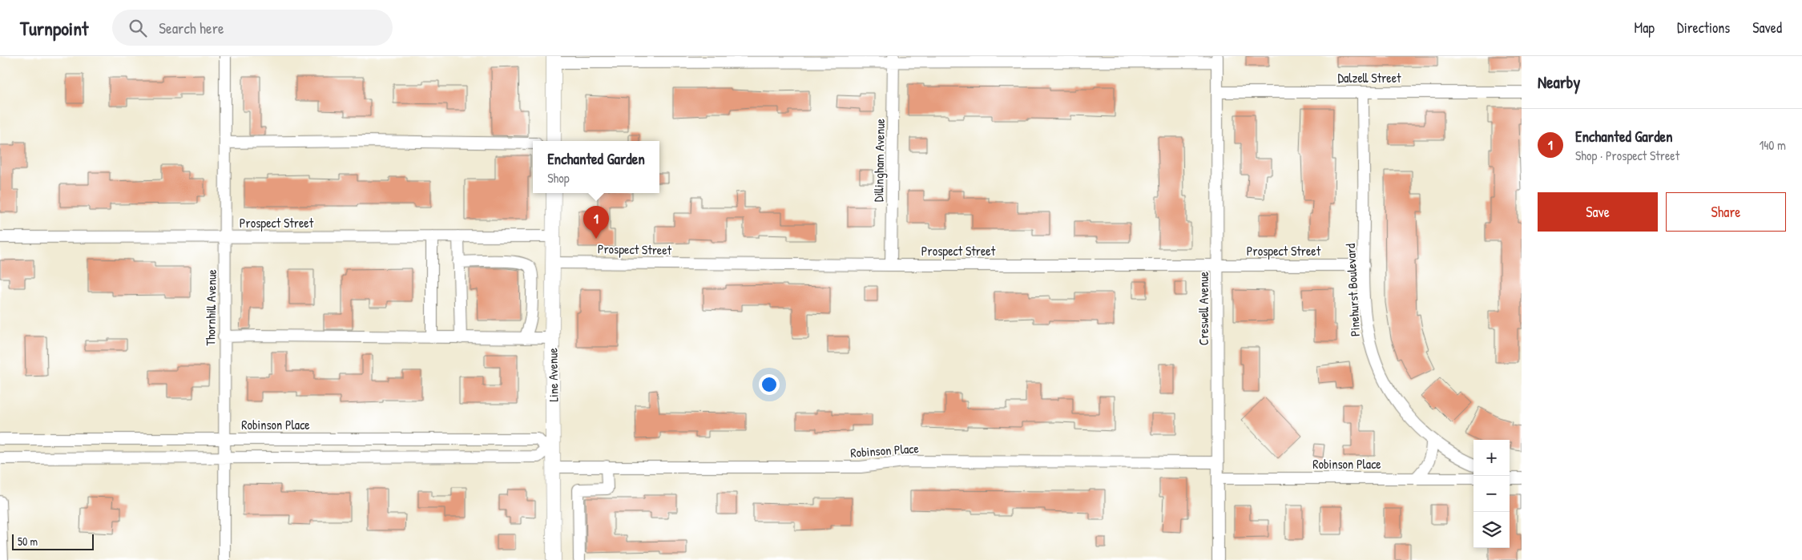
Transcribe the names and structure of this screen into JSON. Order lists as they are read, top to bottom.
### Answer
{
  "streets": {
    "main road": ["Line Avenue"],
    "street": [
      "Dalzell Street",
      "Dillingham Avenue",
      "Prospect Street",
      "Pinehurst Boulevard",
      "Thornhill Avenue",
      "Creswell Avenue",
      "Robinson Place"
    ]
  },
  "crossings": [
    ["Dalzell Street", "Pinehurst Boulevard"],
    ["Dalzell Street", "Creswell Avenue"],
    ["Dillingham Avenue", "Prospect Street"],
    ["Prospect Street", "Pinehurst Boulevard"],
    ["Prospect Street", "Thornhill Avenue"],
    ["Prospect Street", "Creswell Avenue"],
    ["Prospect Street", "Line Avenue"],
    ["Thornhill Avenue", "Robinson Place"],
    ["Creswell Avenue", "Robinson Place"],
    ["Line Avenue", "Robinson Place"]
  ],
  "scale_bar": "50 m",
  "page": {
    "header": "Turnpoint",
    "search": "Search here",
    "nav": ["Map", "Directions", "Saved"],
    "heading": "Nearby",
    "list": [
      {
        "mark": "1",
        "name": "Enchanted Garden",
        "note": "Shop · Prospect Street",
        "value": "140 m"
      }
    ],
    "popup": ["Enchanted Garden", "Shop"],
    "buttons": ["Save", "Share"],
    "pins": "1",
    "map_buttons": ["+", "−"],
    "scale": "50 m"
  }
}
